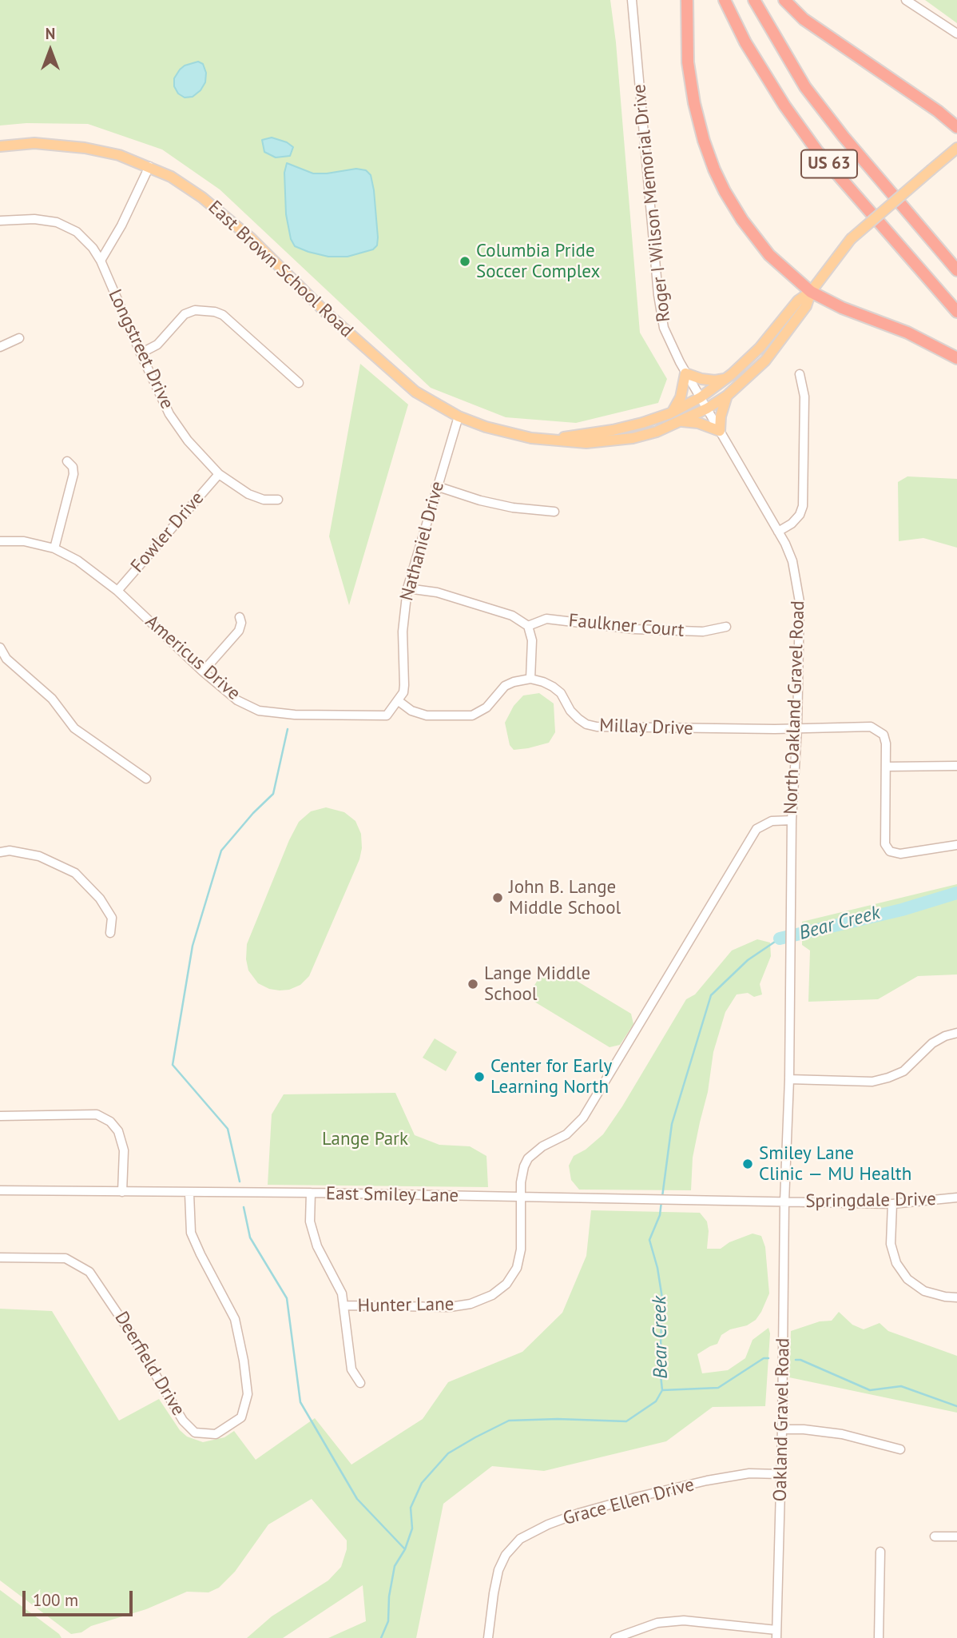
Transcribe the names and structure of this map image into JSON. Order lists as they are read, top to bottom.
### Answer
{
  "streets": {
    "highway": ["US 63"],
    "main road": ["East Brown School Road"],
    "street": [
      "Roger I Wilson Memorial Drive",
      "Longstreet Drive",
      "Fowler Drive",
      "Nathaniel Drive",
      "Faulkner Court",
      "Americus Drive",
      "North Oakland Gravel Road",
      "Millay Drive",
      "East Smiley Lane",
      "Springdale Drive",
      "Hunter Lane",
      "Deerfield Drive",
      "Oakland Gravel Road",
      "Grace Ellen Drive"
    ]
  },
  "crossings": [
    ["Roger I Wilson Memorial Drive", "East Brown School Road"],
    ["Roger I Wilson Memorial Drive", "North Oakland Gravel Road"],
    ["East Brown School Road", "Nathaniel Drive"],
    ["East Brown School Road", "North Oakland Gravel Road"],
    ["Longstreet Drive", "Fowler Drive"],
    ["Fowler Drive", "Americus Drive"],
    ["Nathaniel Drive", "Americus Drive"],
    ["North Oakland Gravel Road", "Millay Drive"],
    ["North Oakland Gravel Road", "East Smiley Lane"],
    ["North Oakland Gravel Road", "Springdale Drive"],
    ["North Oakland Gravel Road", "Hunter Lane"],
    ["North Oakland Gravel Road", "Oakland Gravel Road"],
    ["East Smiley Lane", "Springdale Drive"],
    ["East Smiley Lane", "Hunter Lane"],
    ["East Smiley Lane", "Deerfield Drive"],
    ["East Smiley Lane", "Oakland Gravel Road"],
    ["Springdale Drive", "Oakland Gravel Road"],
    ["Oakland Gravel Road", "Grace Ellen Drive"]
  ],
  "water": ["Bear Creek"],
  "parks": ["Lange Park"],
  "places": [
    "Columbia Pride Soccer Complex",
    "John B. Lange Middle School",
    "Lange Middle School",
    "Center for Early Learning North",
    "Smiley Lane Clinic — MU Health"
  ],
  "scale_bar": "100 m",
  "north": "top"
}
